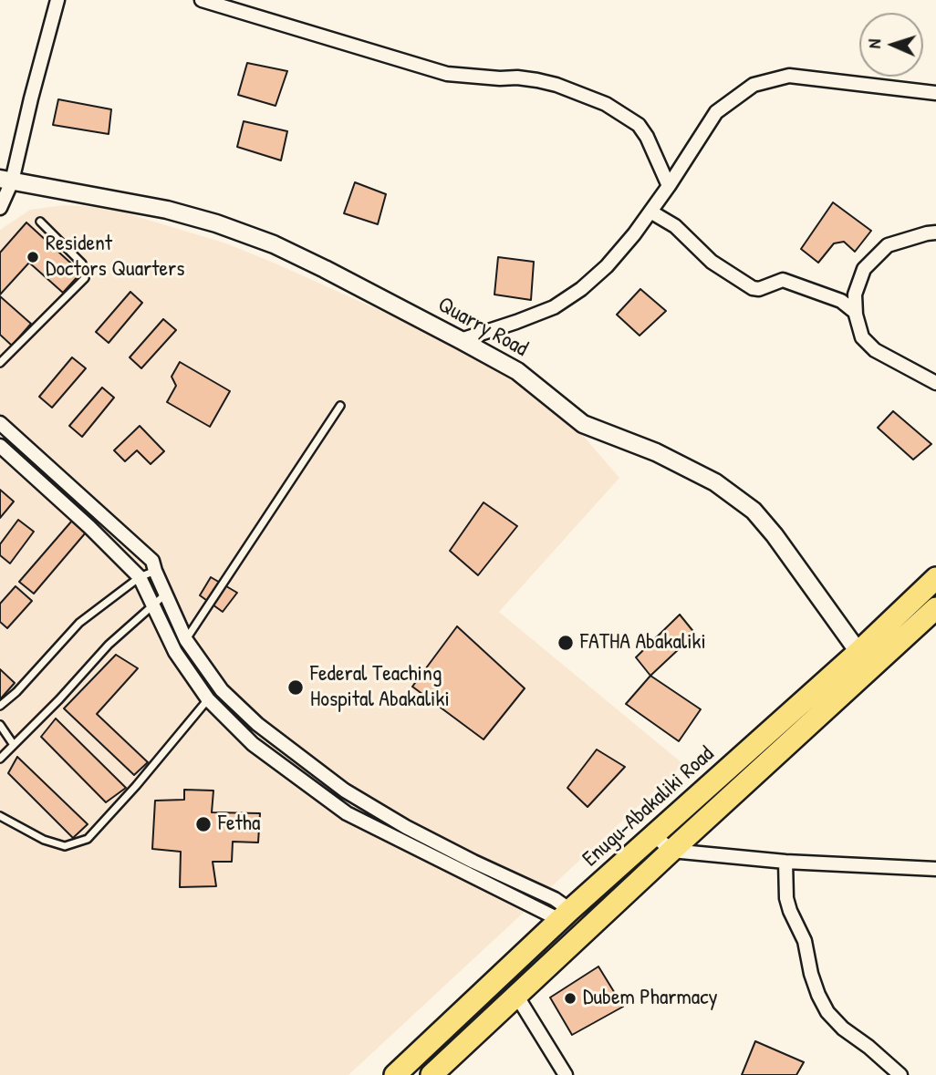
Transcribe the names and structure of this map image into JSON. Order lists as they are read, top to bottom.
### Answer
{
  "streets": {
    "highway": ["Enugu-Abakaliki Road"],
    "street": ["Quarry Road"]
  },
  "crossings": [
    ["Quarry Road", "Enugu-Abakaliki Road"]
  ],
  "places": [
    "Resident Doctors Quarters",
    "FATHA Abakaliki",
    "Federal Teaching Hospital Abakaliki",
    "Fetha",
    "Dubem Pharmacy"
  ],
  "north": "left"
}
